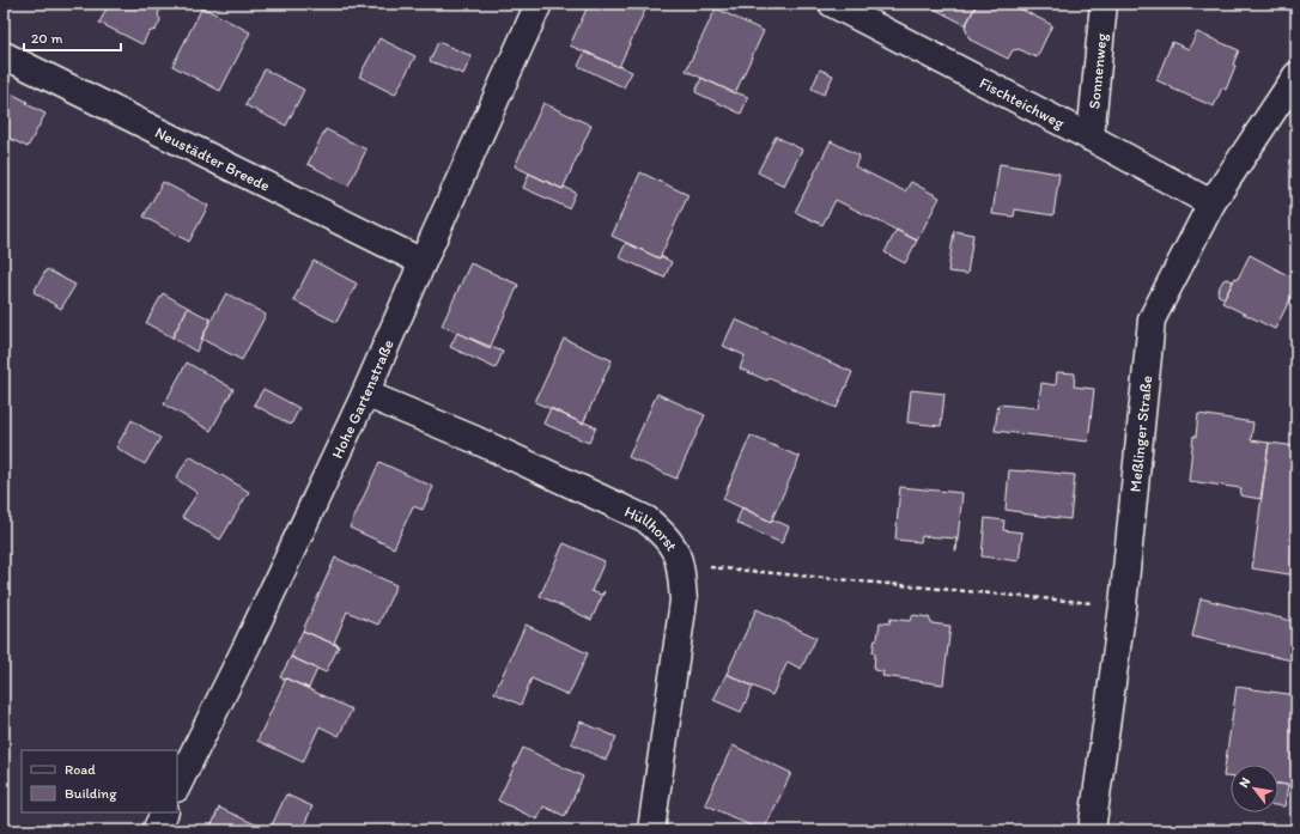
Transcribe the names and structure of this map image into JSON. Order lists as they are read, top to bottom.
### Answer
{
  "streets": {
    "street": [
      "Sonnenweg",
      "Fischteichweg",
      "Neustädter Breede",
      "Hohe Gartenstraße",
      "Meßlinger Straße",
      "Hüllhorst"
    ]
  },
  "crossings": [
    ["Sonnenweg", "Fischteichweg"],
    ["Fischteichweg", "Meßlinger Straße"],
    ["Neustädter Breede", "Hohe Gartenstraße"],
    ["Hohe Gartenstraße", "Hüllhorst"]
  ],
  "legend": ["Road", "Building"],
  "scale_bar": "20 m",
  "north": "top left"
}
